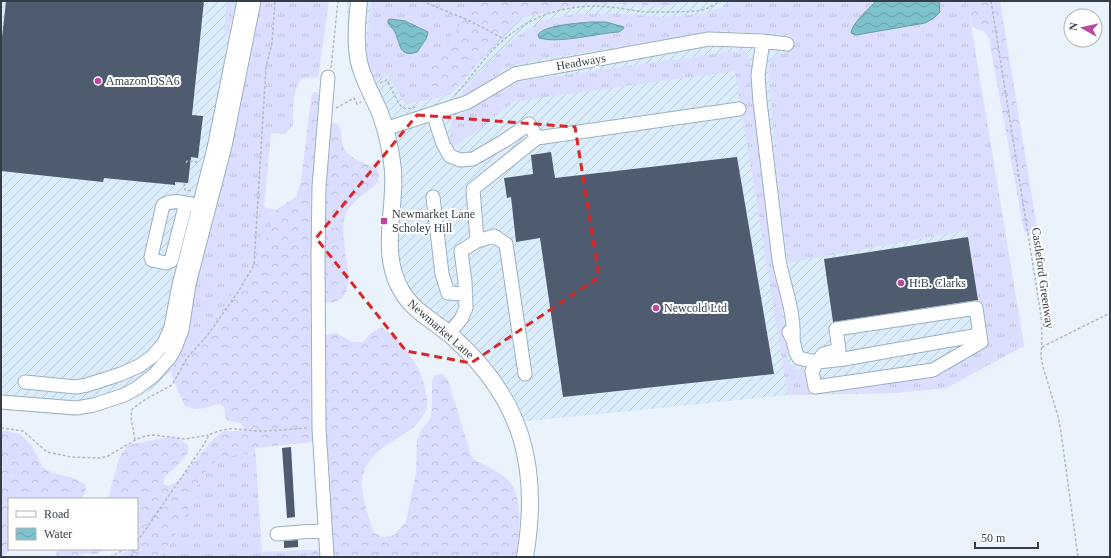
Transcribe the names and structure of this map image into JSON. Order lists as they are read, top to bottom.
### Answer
{
  "streets": {
    "main road": ["Newmarket Lane"],
    "street": ["Headways"],
    "path": ["Castleford Greenway"]
  },
  "crossings": [
    ["Headways", "Newmarket Lane"]
  ],
  "places": {
    "other": ["Amazon DSA6", "H.B. Clarks", "Newcold Ltd"],
    "transit": ["Newmarket Lane Scholey Hill"]
  },
  "legend": ["Road", "Water"],
  "scale_bar": "50 m",
  "north": "left"
}
